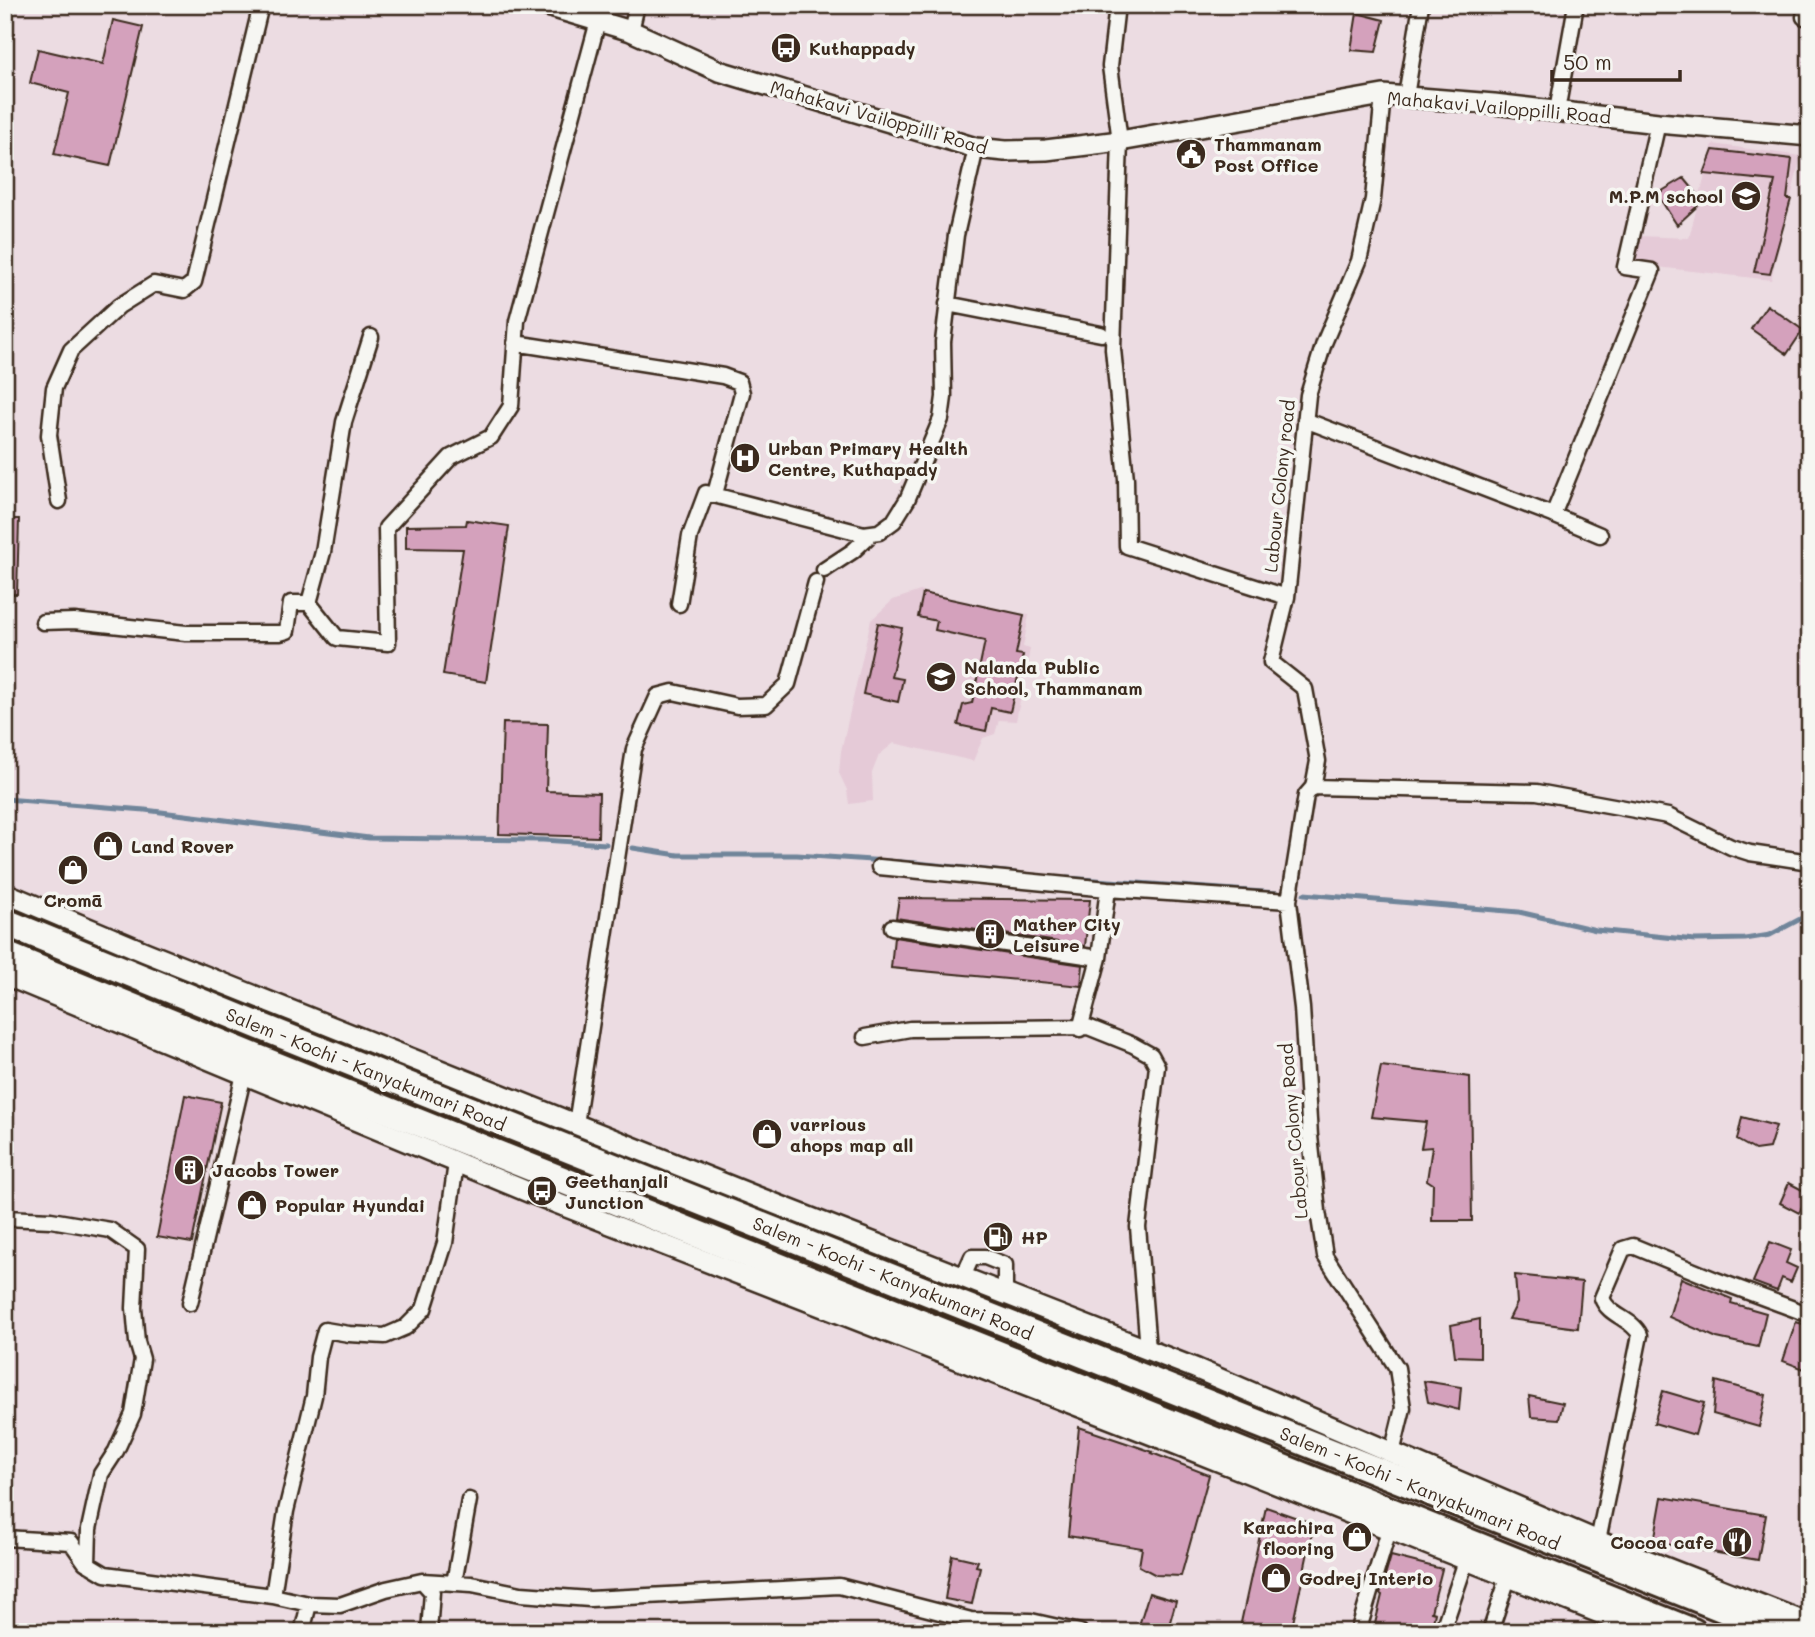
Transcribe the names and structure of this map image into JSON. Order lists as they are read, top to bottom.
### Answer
{
  "streets": {
    "highway": ["Salem - Kochi - Kanyakumari Road"],
    "street": ["Mahakavi Vailoppilli Road", "Labour Colony road", "Labour Colony Road"]
  },
  "crossings": [
    ["Mahakavi Vailoppilli Road", "Labour Colony road"],
    ["Labour Colony road", "Labour Colony Road"]
  ],
  "places": {
    "bus stop": ["Kuthappady", "Geethanjali Junction"],
    "public building": ["Thammanam Post Office"],
    "school or university": ["M.P.M school", "Nalanda Public School, Thammanam"],
    "hospital": ["Urban Primary Health Centre, Kuthapady"],
    "shop": [
      "Land Rover",
      "Cromā",
      "varrious ahops map all",
      "Popular Hyundai",
      "Karachira flooring",
      "Godrej Interio"
    ],
    "building": ["Mather City Leisure", "Jacobs Tower"],
    "fuel station": ["HP"],
    "restaurant": ["Cocoa cafe"]
  },
  "scale_bar": "50 m"
}
